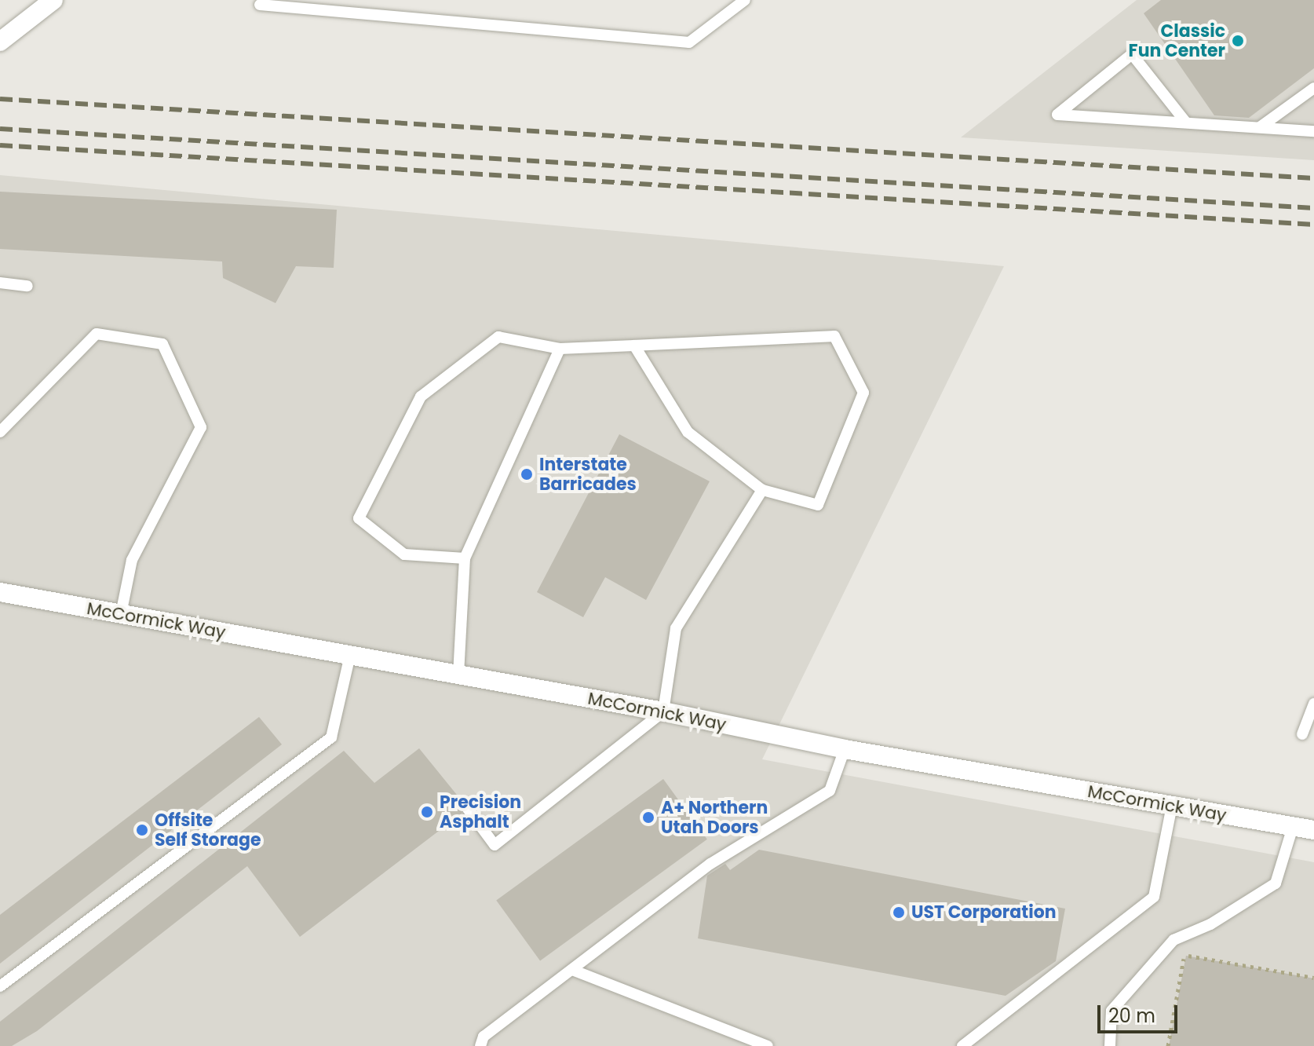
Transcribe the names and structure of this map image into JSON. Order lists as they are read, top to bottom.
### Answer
{
  "streets": {
    "street": ["McCormick Way"]
  },
  "places": [
    "Classic Fun Center",
    "Interstate Barricades",
    "Precision Asphalt",
    "A+ Northern Utah Doors",
    "Offsite Self Storage",
    "UST Corporation"
  ],
  "scale_bar": "20 m"
}
